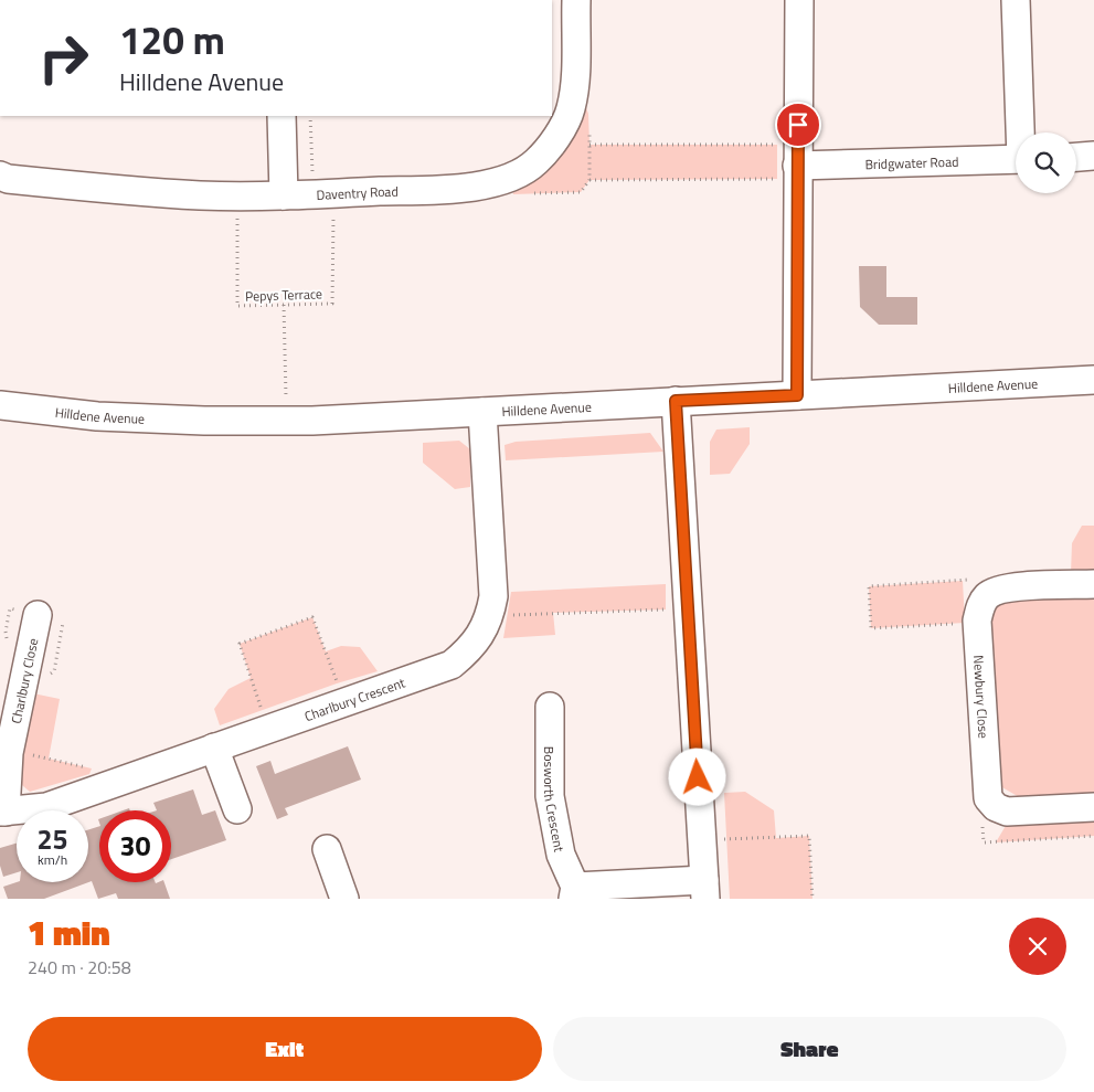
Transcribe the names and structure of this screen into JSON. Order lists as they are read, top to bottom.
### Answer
{
  "streets": {
    "street": [
      "Bridgwater Road",
      "Daventry Road",
      "Hilldene Avenue",
      "Charlbury Close",
      "Newbury Close",
      "Charlbury Crescent",
      "Bosworth Crescent"
    ],
    "path": ["Pepys Terrace"]
  },
  "crossings": [
    ["Daventry Road", "Pepys Terrace"],
    ["Hilldene Avenue", "Charlbury Crescent"],
    ["Charlbury Close", "Charlbury Crescent"]
  ],
  "page": {
    "turn": ["120 m", "Hilldene Avenue"],
    "speed": "25 km/h",
    "limit": "30",
    "heading": ["1 min", "240 m · 20:58"],
    "buttons": ["Exit", "Share"]
  }
}
